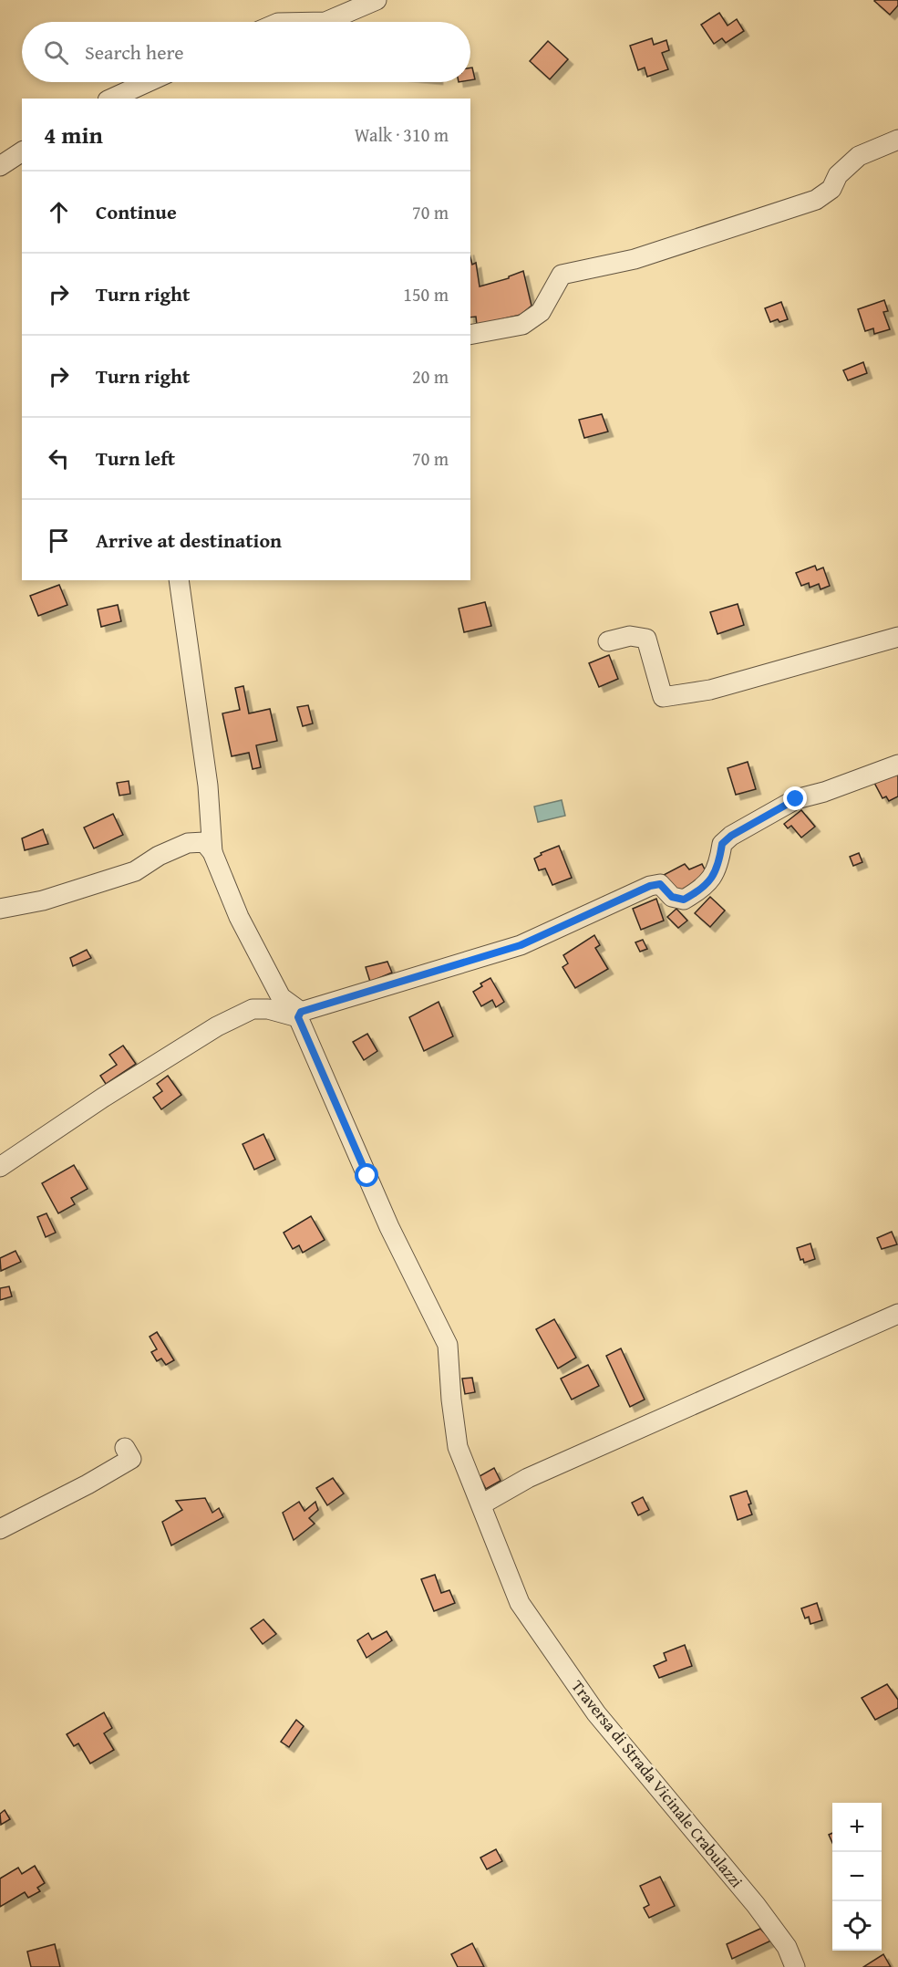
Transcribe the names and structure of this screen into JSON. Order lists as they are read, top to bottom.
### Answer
{
  "streets": {
    "street": ["Traversa di Strada Vicinale Crabulazzi"]
  },
  "page": {
    "search": "Search here",
    "heading": ["4 min", "Walk · 310 m"],
    "list": [
      ["Continue", "70 m"],
      ["Turn right", "150 m"],
      ["Turn right", "20 m"],
      ["Turn left", "70 m"],
      "Arrive at destination"
    ],
    "map_buttons": ["+", "−"]
  }
}
